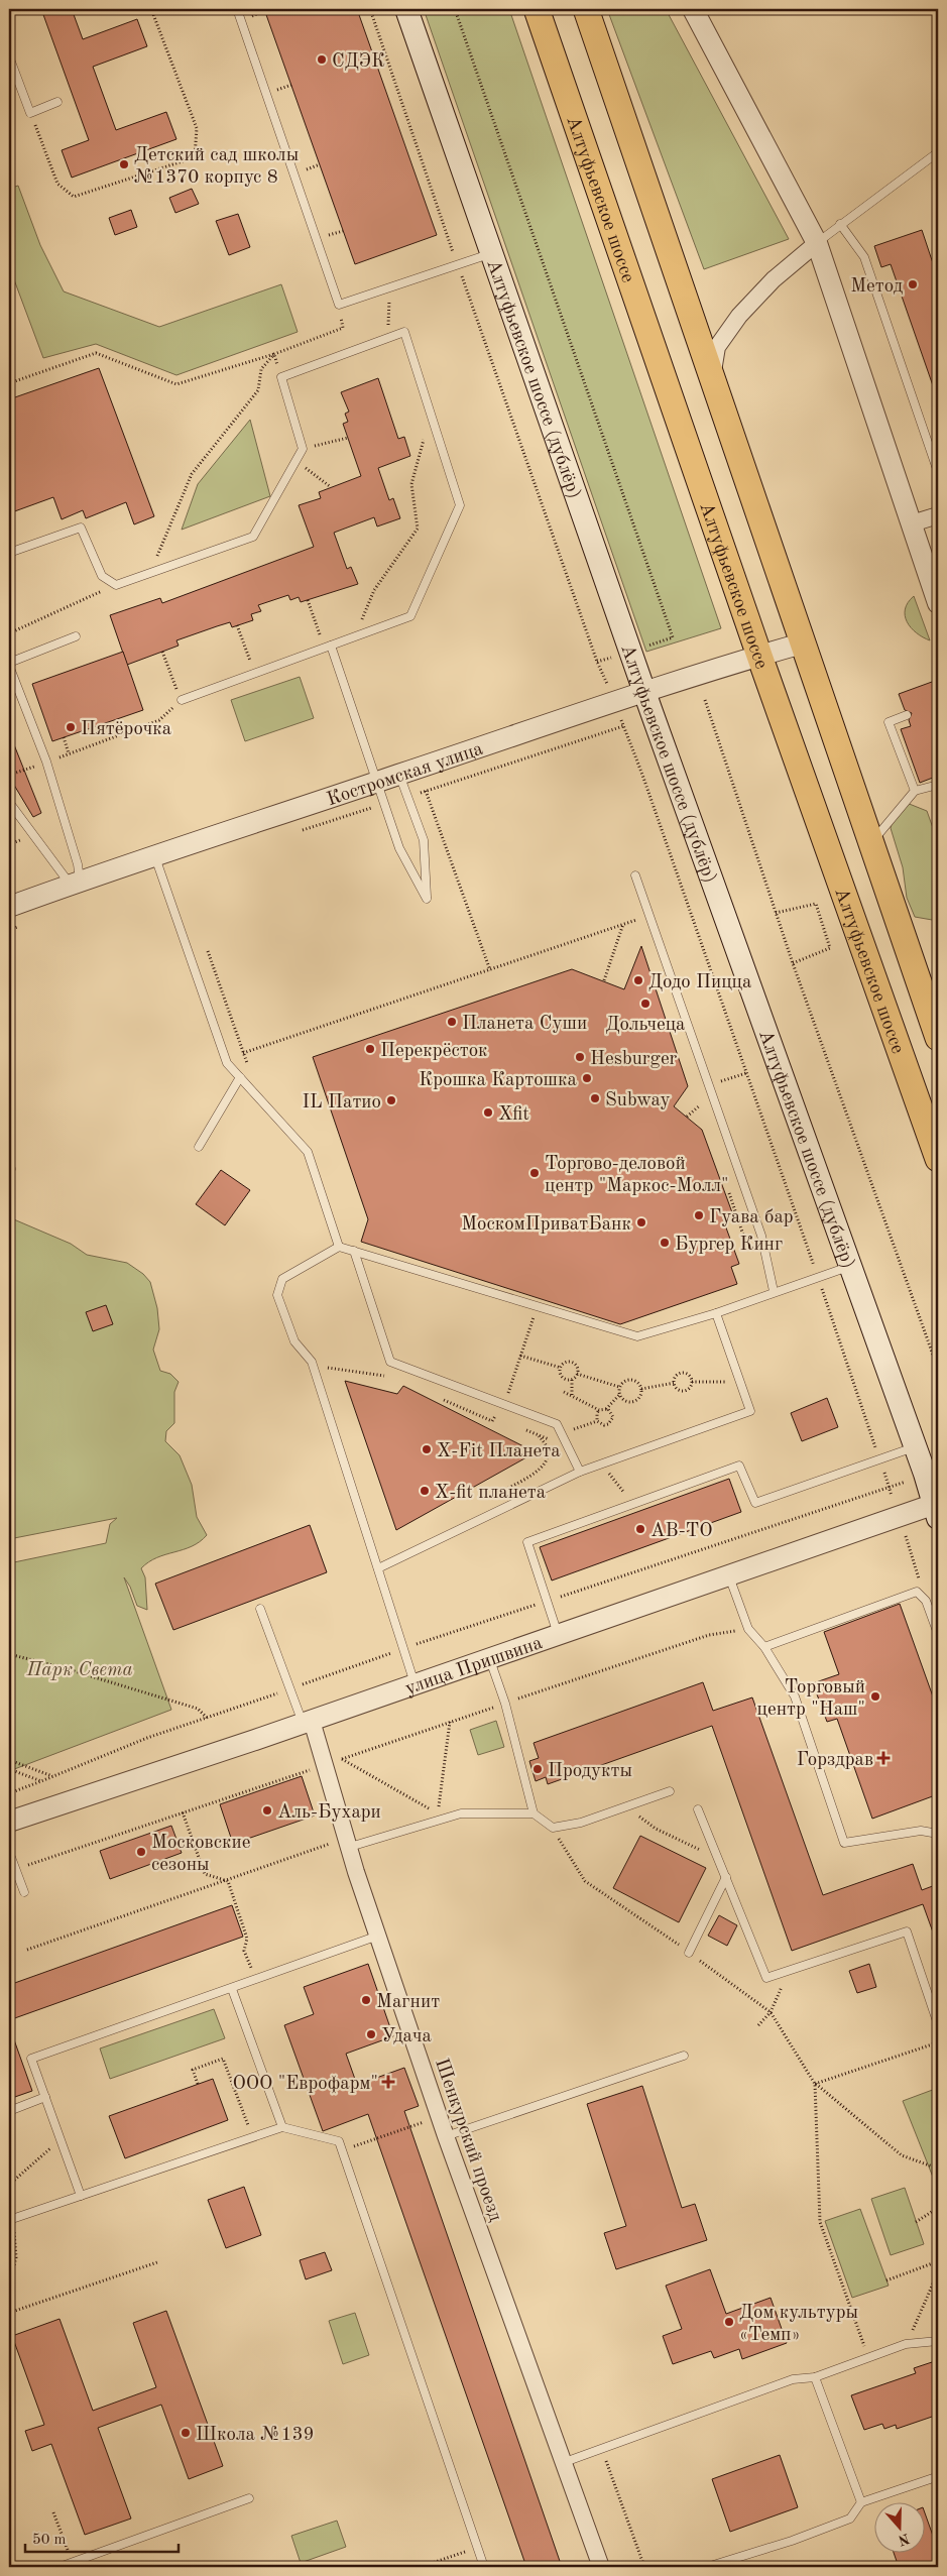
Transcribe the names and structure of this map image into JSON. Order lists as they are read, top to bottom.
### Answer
{
  "streets": {
    "main road": ["Алтуфьевское шоссе", "Алтуфьевское шоссе (дублёр)"],
    "street": ["Костромская улица", "улица Пришвина", "Шенкурский проезд"]
  },
  "crossings": [
    ["Алтуфьевское шоссе", "Костромская улица"],
    ["Алтуфьевское шоссе (дублёр)", "Костромская улица"],
    ["Алтуфьевское шоссе (дублёр)", "улица Пришвина"],
    ["улица Пришвина", "Шенкурский проезд"]
  ],
  "parks": ["Парк Света"],
  "places": {
    "other": [
      "СДЭК",
      "Детский сад школы №1370 корпус 8",
      "Метод",
      "Пятёрочка",
      "Додо Пицца",
      "Дольчеца",
      "Планета Суши",
      "Перекрёсток",
      "Hesburger",
      "Крошка Картошка",
      "Subway",
      "IL Патио",
      "Xfit",
      "Торгово-деловой центр \"Маркос-Молл\"",
      "Гуава бар",
      "МоскомПриватБанк",
      "Бургер Кинг",
      "X-Fit Планета",
      "X-fit планета",
      "АВ-ТО",
      "Торговый центр \"Наш\"",
      "Продукты",
      "Аль-Бухари",
      "Московские сезоны",
      "Магнит",
      "Удача",
      "Дом культуры «Темп»",
      "Школа №139"
    ],
    "health": ["Горздрав", "ООО \"Еврофарм\""]
  },
  "scale_bar": "50 m",
  "north": "bottom"
}
